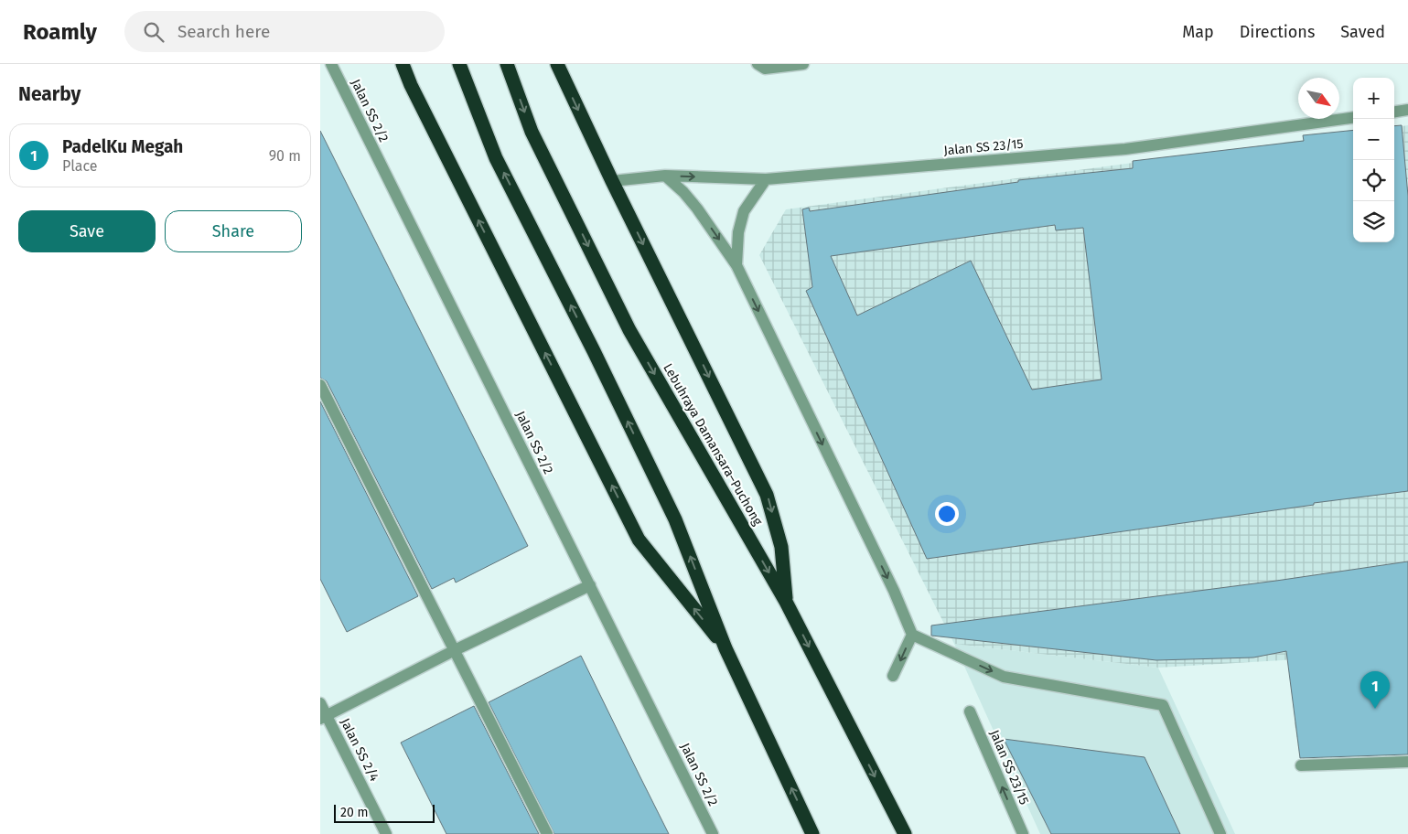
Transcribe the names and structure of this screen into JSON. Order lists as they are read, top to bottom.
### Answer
{
  "streets": {
    "highway": ["Lebuhraya Damansara–Puchong"],
    "street": ["Jalan SS 2/2", "Jalan SS 23/15", "Jalan SS 2/4"]
  },
  "scale_bar": "20 m",
  "north": "bottom right",
  "page": {
    "header": "Roamly",
    "search": "Search here",
    "nav": ["Map", "Directions", "Saved"],
    "heading": "Nearby",
    "map_buttons": ["+", "−"],
    "list": [
      {
        "mark": "1",
        "name": "PadelKu Megah",
        "note": "Place",
        "value": "90 m"
      }
    ],
    "buttons": ["Save", "Share"],
    "pins": "1",
    "scale": "20 m"
  }
}
